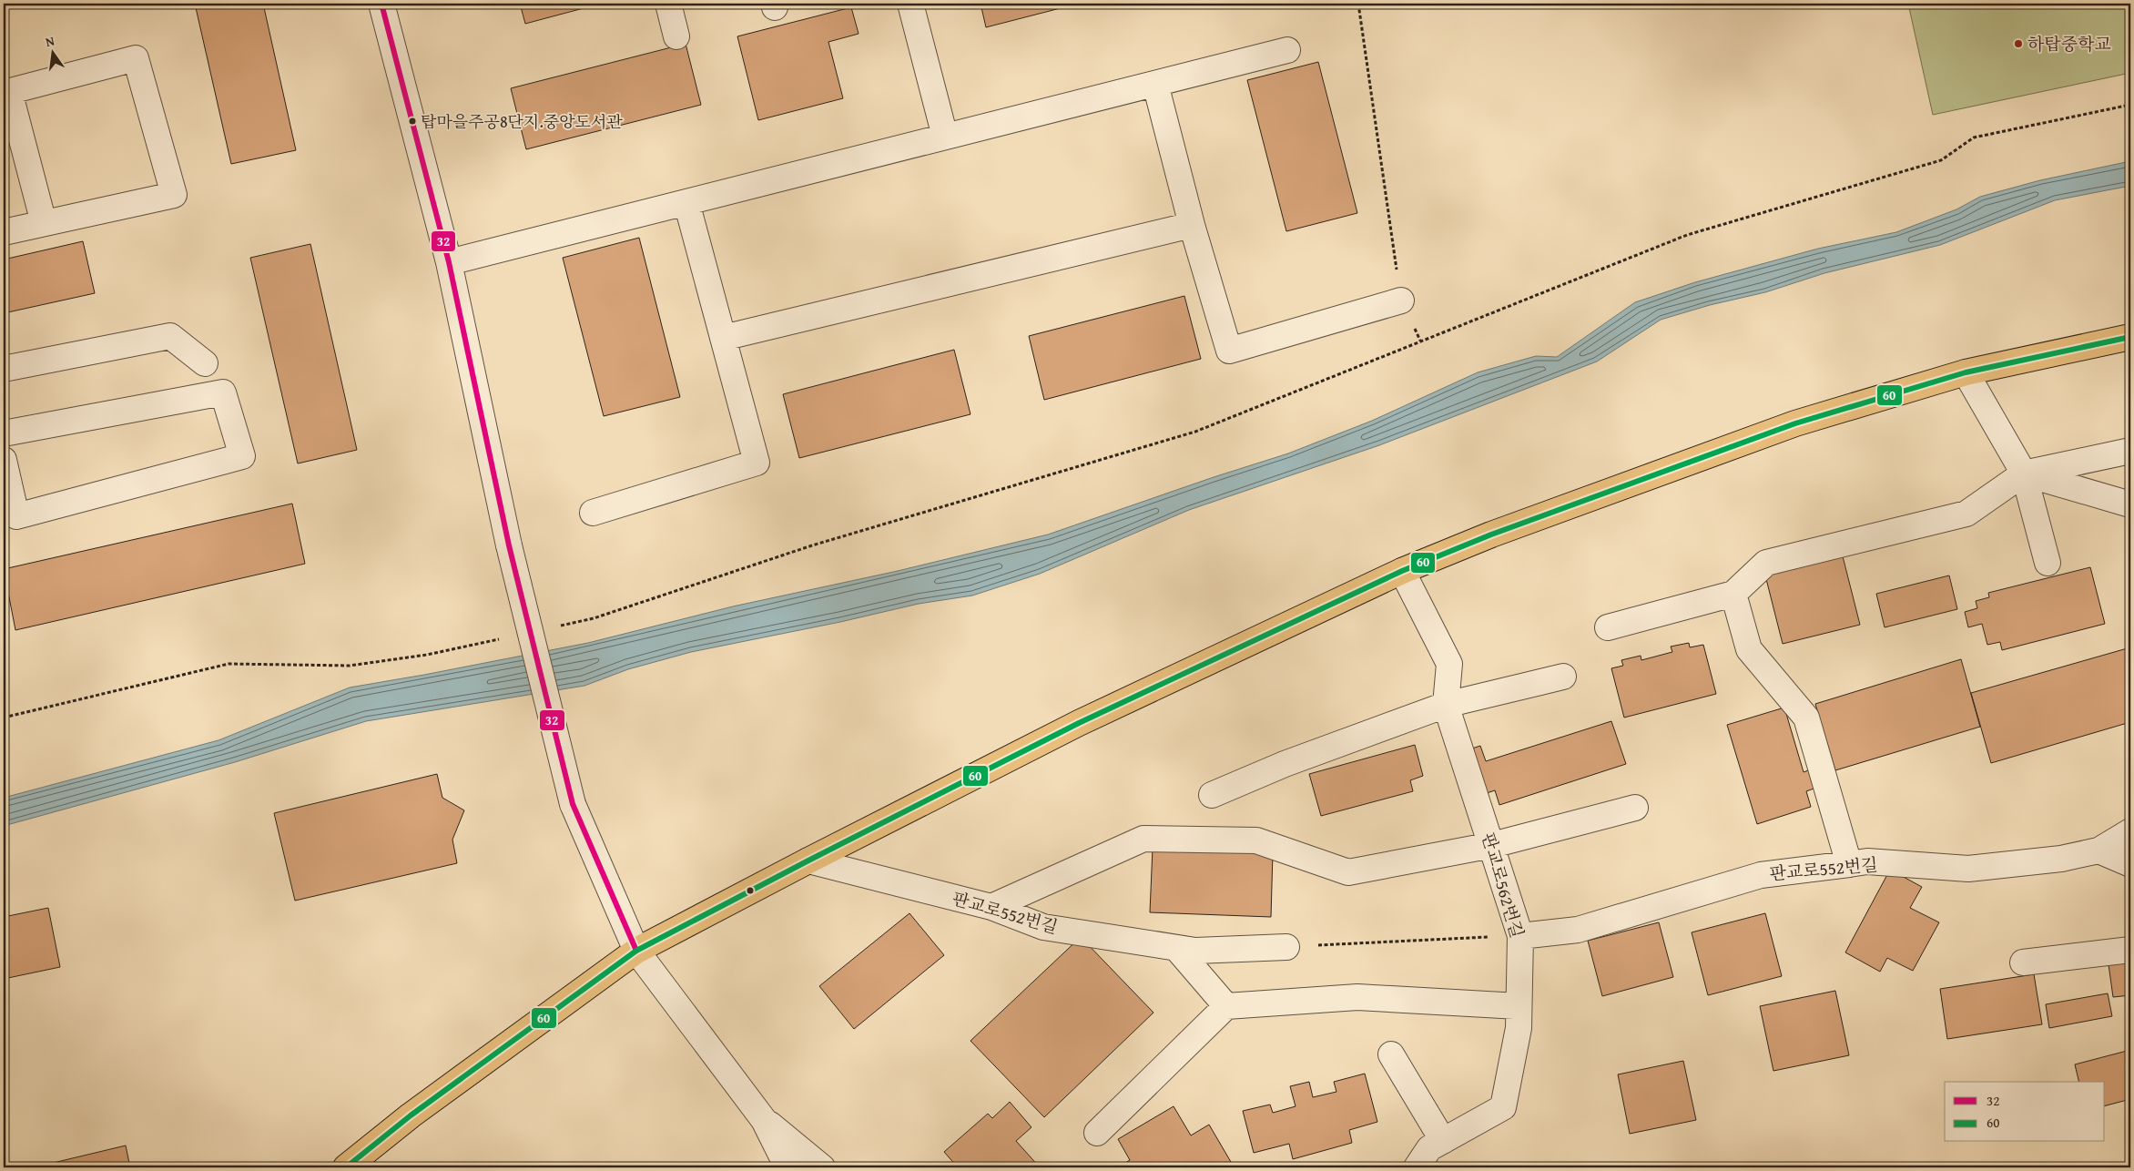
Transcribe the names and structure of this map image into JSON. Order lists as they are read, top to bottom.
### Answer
{
  "streets": {
    "street": ["판교로552번길", "판교로562번길"]
  },
  "crossings": [
    ["판교로552번길", "판교로562번길"]
  ],
  "places": ["하탑중학교", "탑마을주공8단지.중앙도서관"],
  "lines": ["transit line 32", "transit line 60"],
  "legend": ["32", "60"],
  "north": "top"
}
